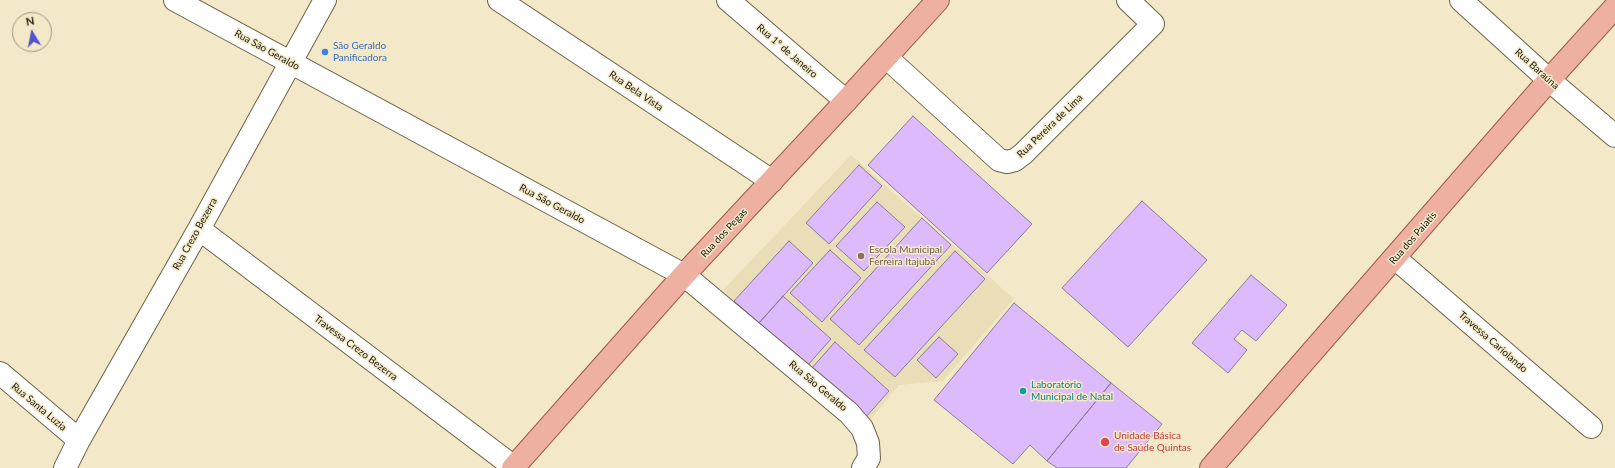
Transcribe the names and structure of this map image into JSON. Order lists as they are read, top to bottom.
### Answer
{
  "streets": {
    "main road": ["Rua dos Pegas", "Rua dos Paiatis"],
    "street": [
      "Rua São Geraldo",
      "Rua 1º de Janeiro",
      "Rua Baraúna",
      "Rua Bela Vista",
      "Rua Pereira de Lima",
      "Rua Crezo Bezerra",
      "Travessa Cariolando",
      "Travessa Crezo Bezerra",
      "Rua Santa Luzia"
    ]
  },
  "crossings": [
    ["Rua São Geraldo", "Rua dos Pegas"],
    ["Rua São Geraldo", "Rua Crezo Bezerra"],
    ["Rua 1º de Janeiro", "Rua dos Pegas"],
    ["Rua Baraúna", "Rua dos Paiatis"],
    ["Rua Bela Vista", "Rua dos Pegas"],
    ["Rua Pereira de Lima", "Rua dos Pegas"],
    ["Rua dos Pegas", "Travessa Crezo Bezerra"],
    ["Rua Crezo Bezerra", "Travessa Crezo Bezerra"],
    ["Rua Crezo Bezerra", "Rua Santa Luzia"],
    ["Rua dos Paiatis", "Travessa Cariolando"]
  ],
  "places": [
    "São Geraldo Panificadora",
    "Escola Municipal Ferreira Itajubá",
    "Laboratório Municipal de Natal",
    "Unidade Básica de Saúde Quintas"
  ],
  "north": "top"
}
